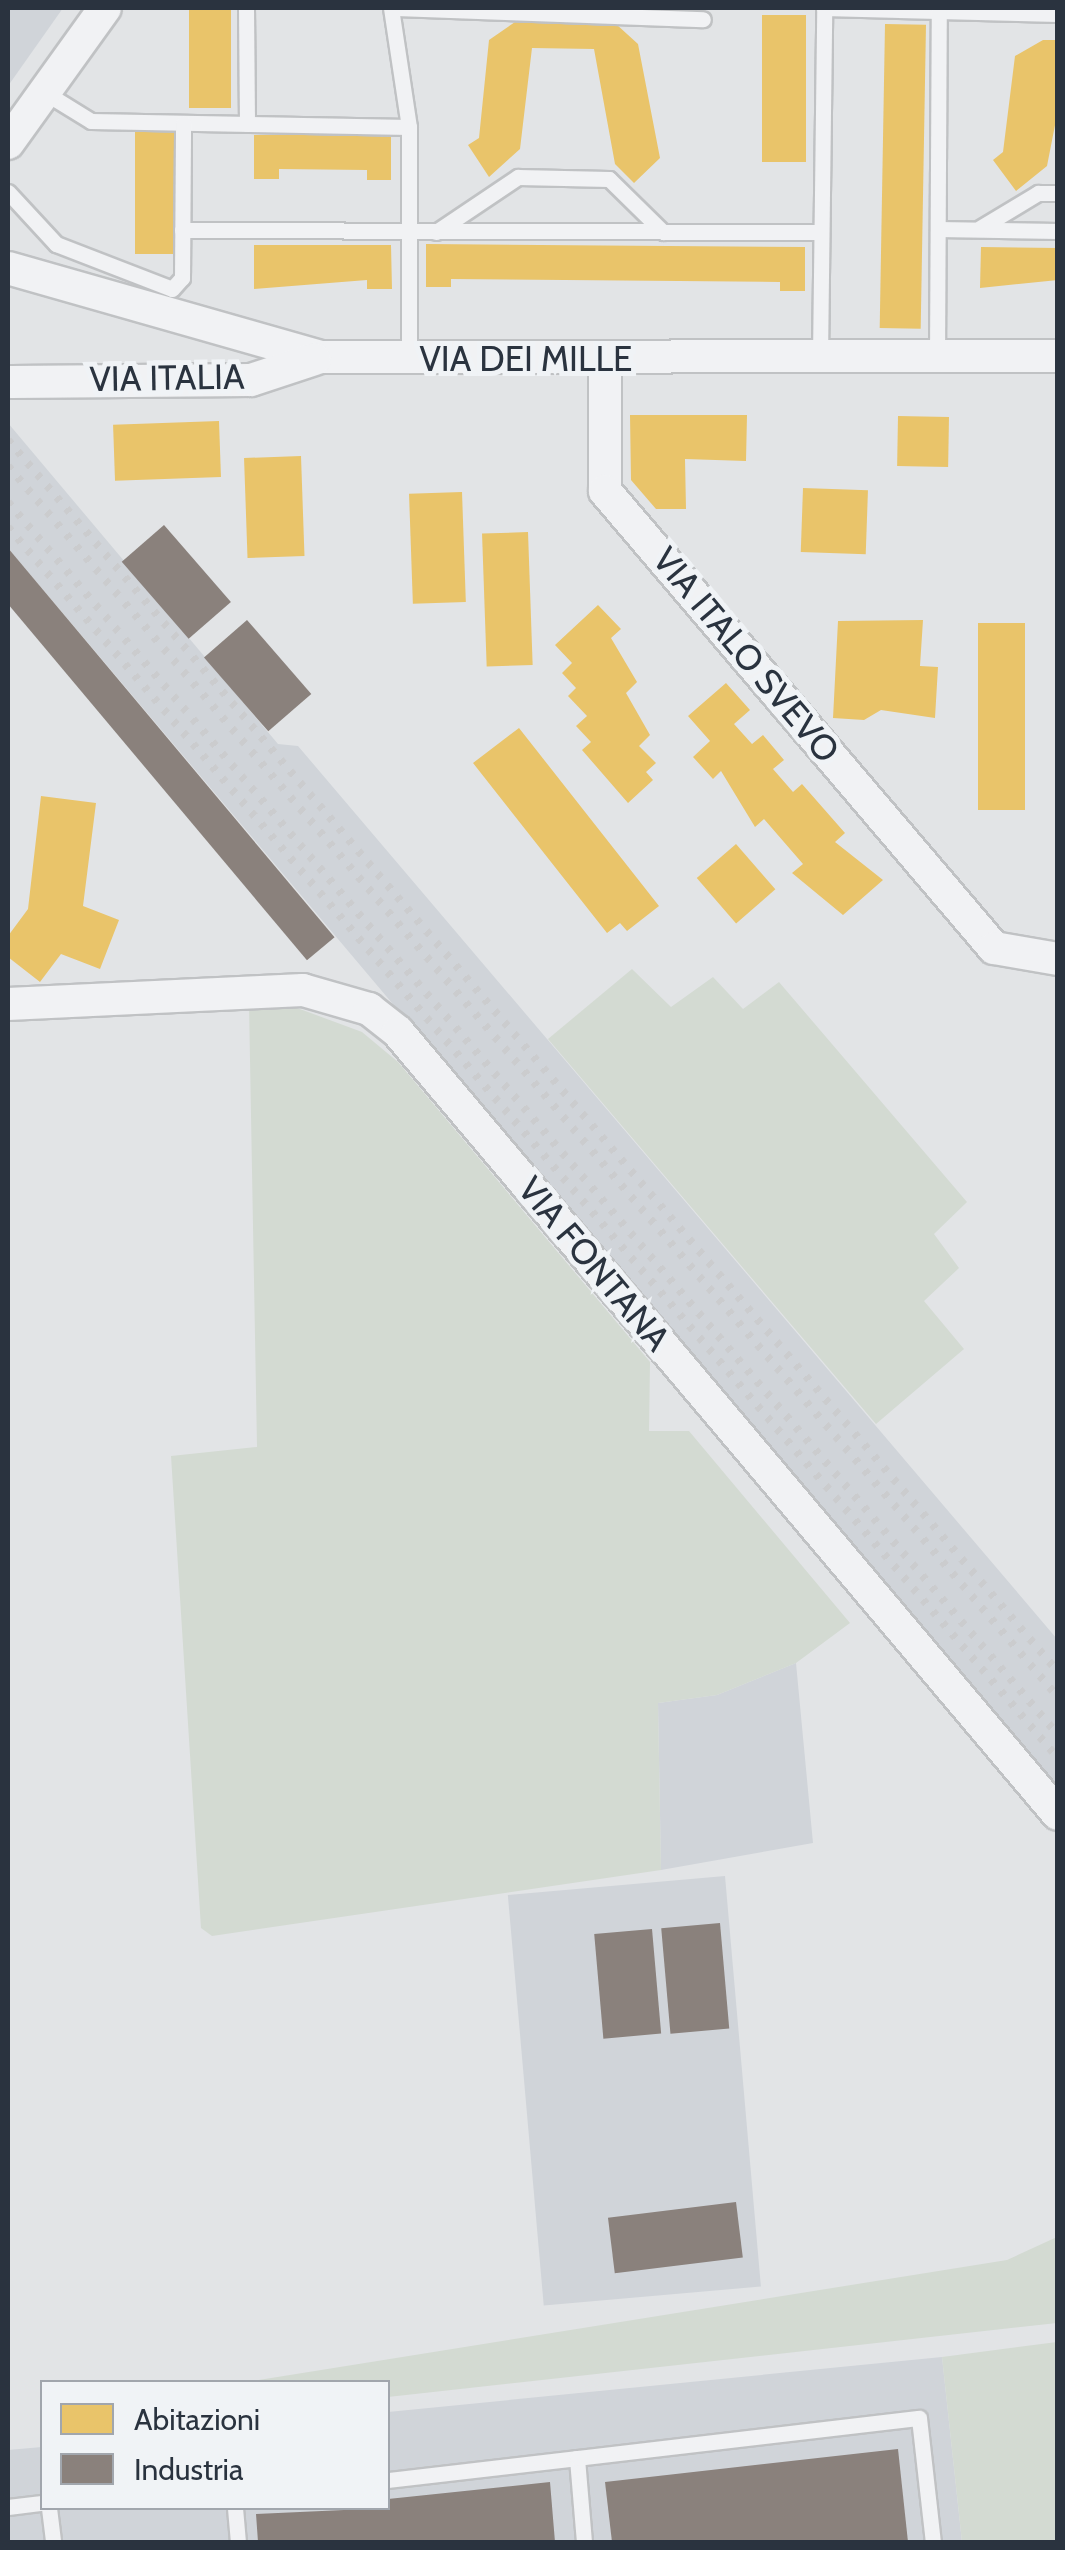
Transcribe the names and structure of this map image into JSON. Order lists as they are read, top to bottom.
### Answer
{
  "streets": {
    "street": [
      "VIA DEI MILLE",
      "VIA ITALIA",
      "VIA ITALO SVEVO",
      "VIA FONTANA"
    ]
  },
  "crossings": [
    ["VIA DEI MILLE", "VIA ITALIA"],
    ["VIA DEI MILLE", "VIA ITALO SVEVO"]
  ],
  "legend": ["Abitazioni", "Industria"]
}
